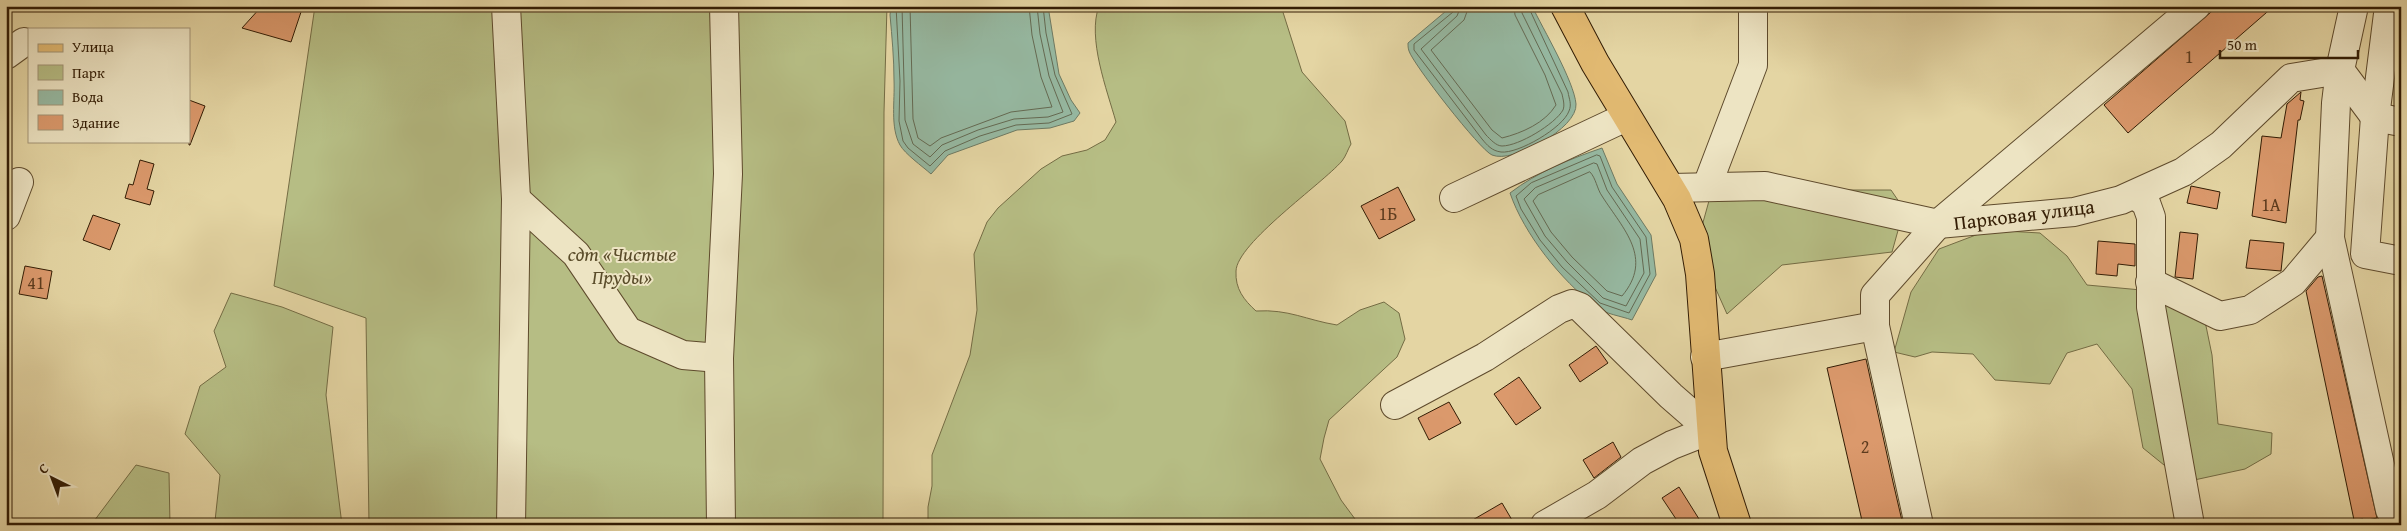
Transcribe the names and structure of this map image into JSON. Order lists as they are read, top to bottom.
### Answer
{
  "streets": {
    "street": ["Парковая улица"]
  },
  "parks": ["сдт «Чистые Пруды»"],
  "house_numbers": [
    "1",
    "1А",
    "1Б",
    "41",
    "2"
  ],
  "legend": [
    "Улица",
    "Парк",
    "Вода",
    "Здание"
  ],
  "scale_bar": "50 m",
  "north": "top left"
}
